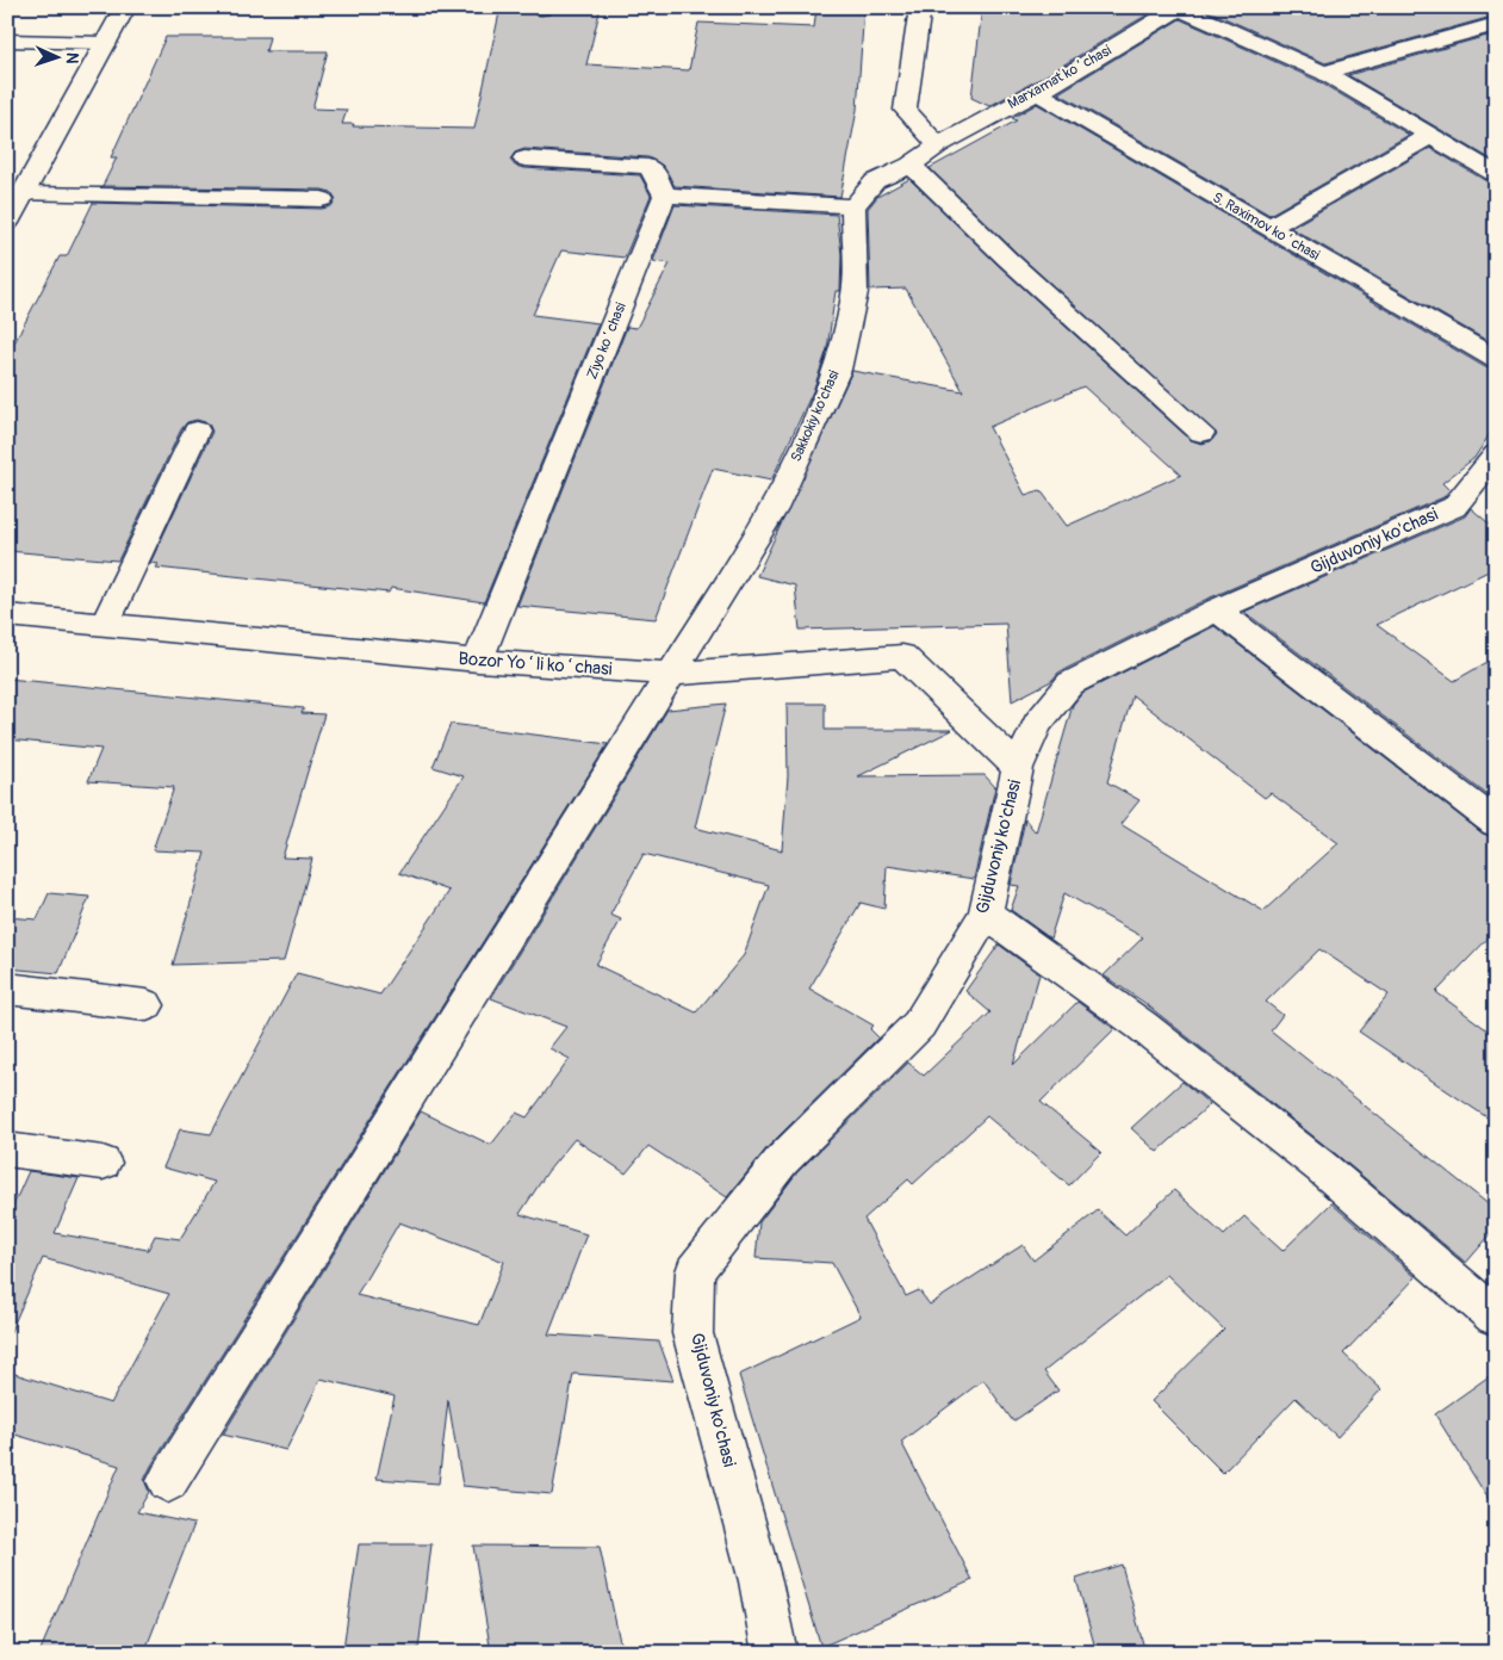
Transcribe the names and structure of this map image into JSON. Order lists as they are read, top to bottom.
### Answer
{
  "streets": {
    "street": [
      "Marxamat koʻchasi",
      "S. Raximov koʻchasi",
      "Ziyo koʻchasi",
      "Sakkokiy ko'chasi",
      "Gijduvoniy ko'chasi",
      "Bozor Yoʻli koʻchasi"
    ]
  },
  "crossings": [
    ["Marxamat koʻchasi", "S. Raximov koʻchasi"],
    ["Ziyo koʻchasi", "Bozor Yoʻli koʻchasi"],
    ["Sakkokiy ko'chasi", "Bozor Yoʻli koʻchasi"],
    ["Gijduvoniy ko'chasi", "Bozor Yoʻli koʻchasi"]
  ],
  "north": "right"
}
